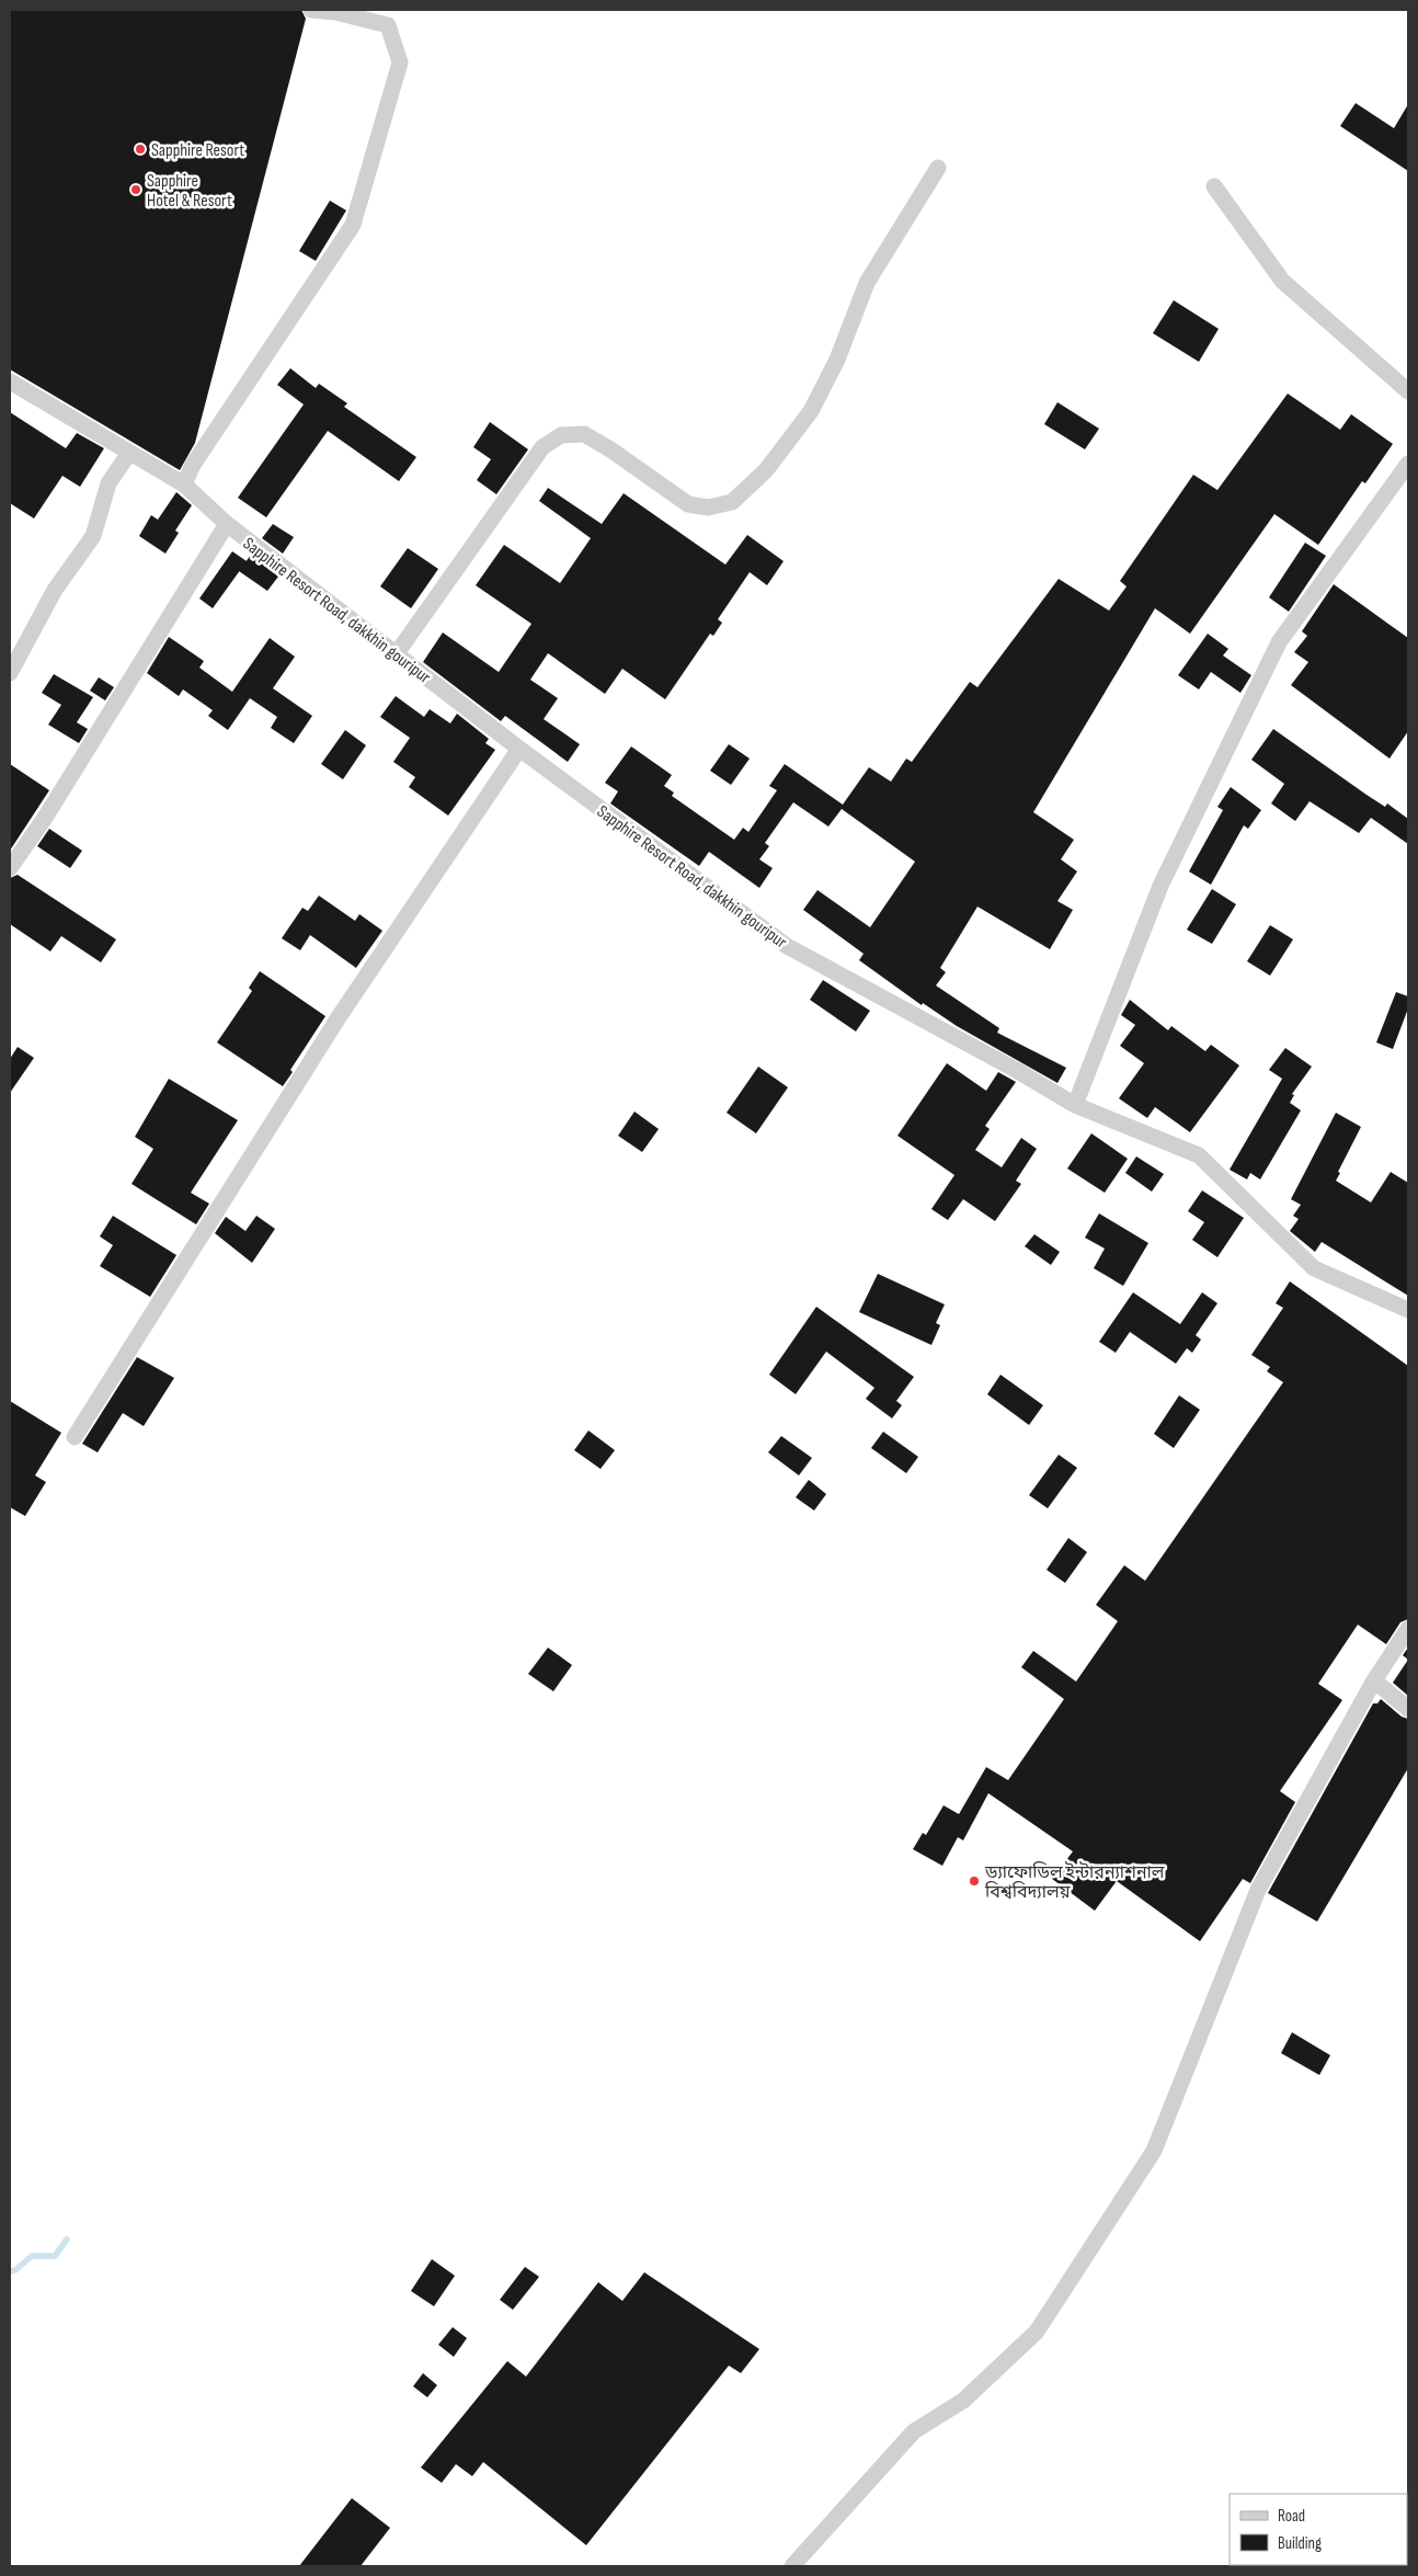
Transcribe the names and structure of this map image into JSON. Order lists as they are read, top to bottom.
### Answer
{
  "streets": {
    "street": ["Sapphire Resort Road, dakkhin gouripur"]
  },
  "places": ["Sapphire Resort", "Sapphire Hotel & Resort", "ড্যাফোডিল ইন্টারন্যাশনাল বিশ্ববিদ্যালয়"],
  "legend": ["Road", "Building"]
}
